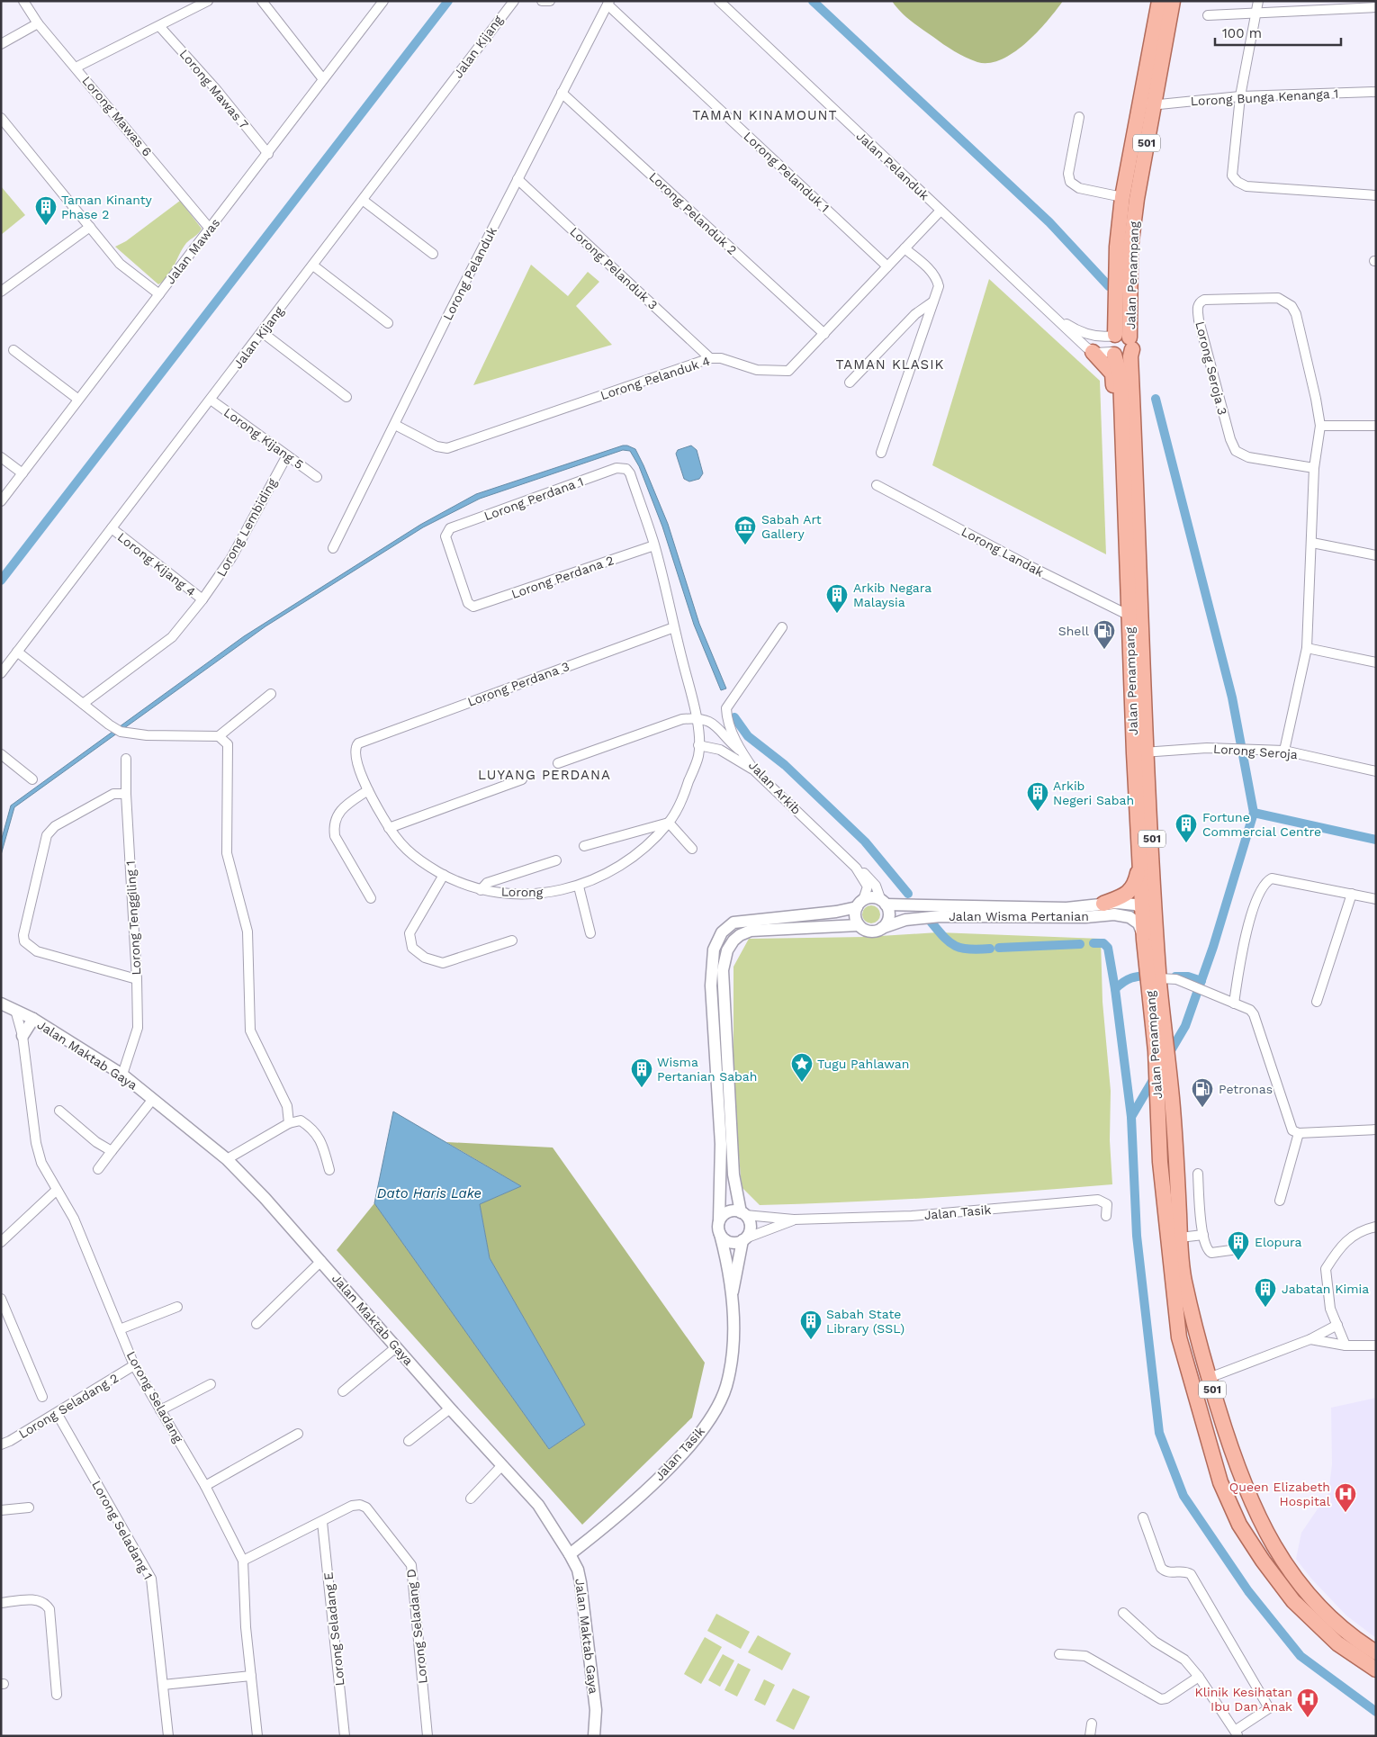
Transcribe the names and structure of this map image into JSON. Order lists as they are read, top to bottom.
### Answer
{
  "streets": {
    "main road": ["501", "Jalan Penampang"],
    "street": [
      "Jalan Kijang",
      "Lorong Mawas 7",
      "Lorong Bunga Kenanga 1",
      "Lorong Mawas 6",
      "Jalan Pelanduk",
      "Lorong Pelanduk 1",
      "Lorong Pelanduk 2",
      "Jalan Mawas",
      "Lorong Pelanduk 3",
      "Lorong Pelanduk",
      "Lorong Seroja 3",
      "Lorong Pelanduk 4",
      "Lorong Kijang 5",
      "Lorong Perdana 1",
      "Lorong Lembiding",
      "Lorong Landak",
      "Lorong Kijang 4",
      "Lorong Perdana 2",
      "Lorong Perdana 3",
      "Lorong Seroja",
      "Jalan Arkib",
      "Lorong",
      "Jalan Wisma Pertanian",
      "Lorong Tenggiling 1",
      "Jalan Maktab Gaya",
      "Jalan Tasik",
      "Lorong Seladang",
      "Lorong Seladang 2",
      "Lorong Seladang 1",
      "Lorong Seladang D",
      "Lorong Seladang E"
    ]
  },
  "crossings": [
    ["Jalan Kijang", "Lorong Kijang 5"],
    ["Jalan Kijang", "Lorong Kijang 4"],
    ["Lorong Mawas 7", "Jalan Mawas"],
    ["Lorong Bunga Kenanga 1", "Jalan Penampang"],
    ["Lorong Mawas 6", "Jalan Mawas"],
    ["Jalan Pelanduk", "Jalan Penampang"],
    ["Jalan Pelanduk", "Lorong Pelanduk 4"],
    ["Lorong Pelanduk 1", "Lorong Pelanduk"],
    ["Lorong Pelanduk 1", "Lorong Pelanduk 4"],
    ["Lorong Pelanduk 2", "Lorong Pelanduk"],
    ["Lorong Pelanduk 2", "Lorong Pelanduk 4"],
    ["Lorong Pelanduk 3", "Lorong Pelanduk"],
    ["Lorong Pelanduk 3", "Lorong Pelanduk 4"],
    ["Lorong Pelanduk", "Lorong Pelanduk 4"],
    ["Jalan Penampang", "Lorong Landak"],
    ["Jalan Penampang", "Lorong Seroja"],
    ["Jalan Penampang", "Jalan Wisma Pertanian"],
    ["Lorong Seroja 3", "Lorong Seroja"],
    ["Lorong Kijang 5", "Lorong Lembiding"],
    ["Lorong Perdana 1", "Lorong Perdana 2"],
    ["Lorong Lembiding", "Lorong Kijang 4"],
    ["Lorong Perdana 3", "Lorong"],
    ["Jalan Arkib", "Jalan Wisma Pertanian"],
    ["Lorong Tenggiling 1", "Jalan Maktab Gaya"],
    ["Jalan Maktab Gaya", "Jalan Tasik"],
    ["Jalan Maktab Gaya", "Lorong Seladang"],
    ["Lorong Seladang", "Lorong Seladang 2"],
    ["Lorong Seladang", "Lorong Seladang D"],
    ["Lorong Seladang 2", "Lorong Seladang 1"],
    ["Lorong Seladang D", "Lorong Seladang E"]
  ],
  "districts": ["TAMAN KINAMOUNT", "TAMAN KLASIK", "LUYANG PERDANA"],
  "water": ["Dato Haris Lake"],
  "places": {
    "building": [
      "Taman Kinanty Phase 2",
      "Arkib Negara Malaysia",
      "Arkib Negeri Sabah",
      "Fortune Commercial Centre",
      "Wisma Pertanian Sabah",
      "Elopura",
      "Jabatan Kimia",
      "Sabah State Library (SSL)"
    ],
    "museum": ["Sabah Art Gallery"],
    "fuel station": ["Shell", "Petronas"],
    "place": ["Tugu Pahlawan"],
    "hospital": ["Queen Elizabeth Hospital", "Klinik Kesihatan Ibu Dan Anak"]
  },
  "scale_bar": "100 m"
}
